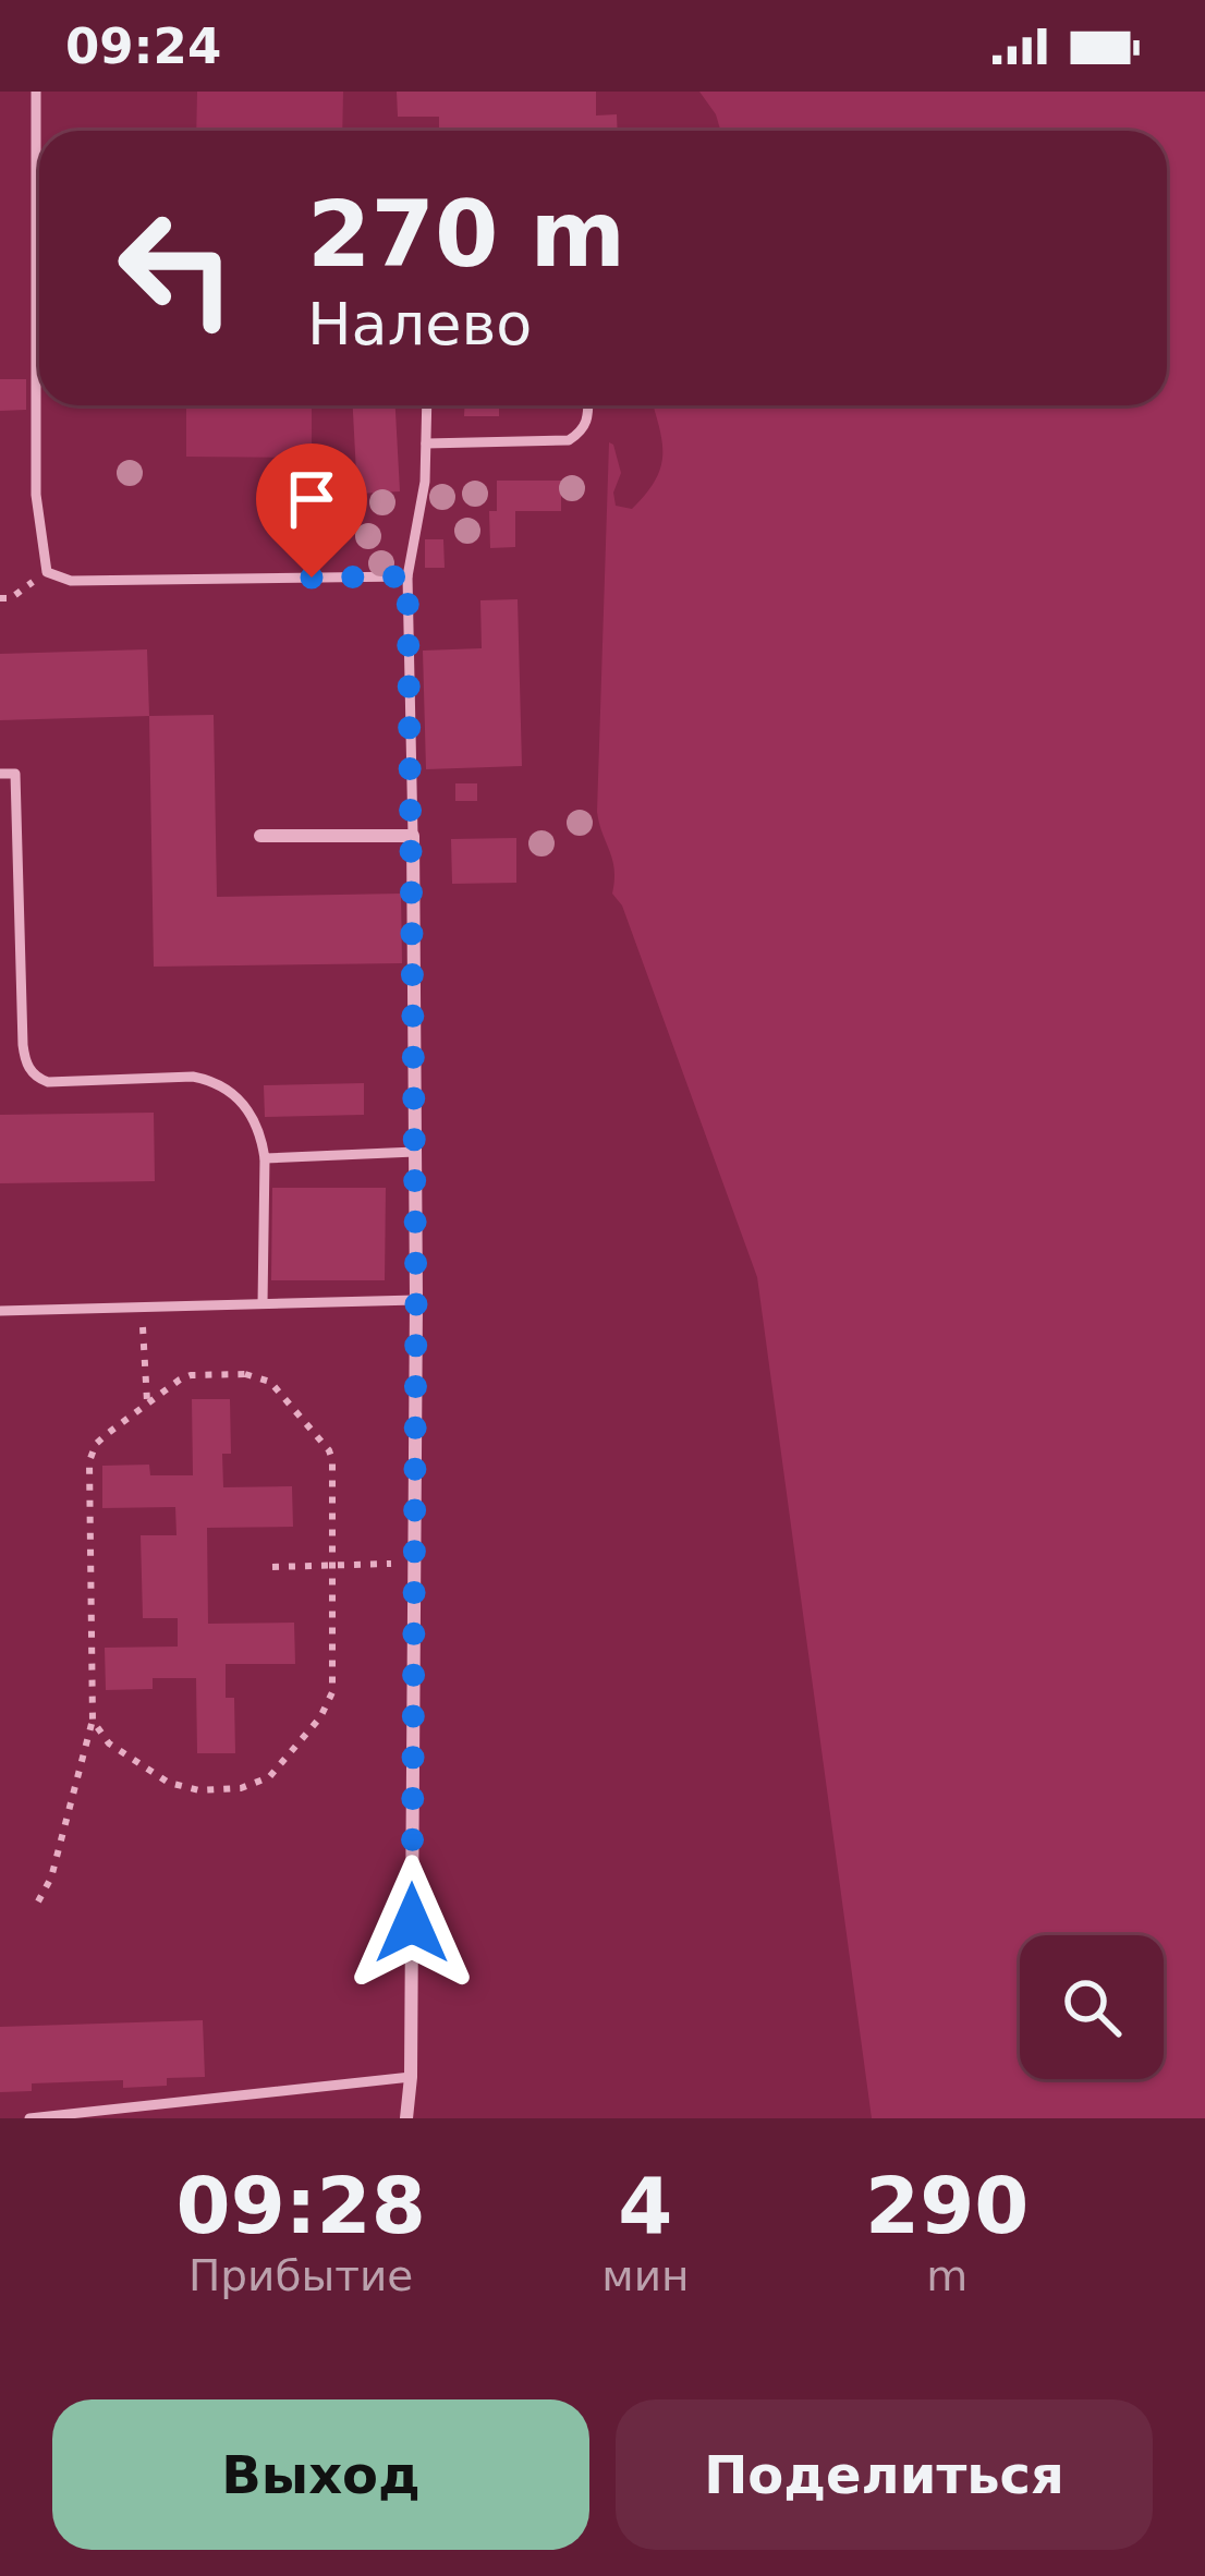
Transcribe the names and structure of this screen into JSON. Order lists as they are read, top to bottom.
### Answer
{
  "page": {
    "status": "09:24",
    "turn": ["270 m", "Налево"],
    "eta": [
      "09:28",
      "Прибытие",
      "4",
      "мин",
      "290",
      "m"
    ],
    "buttons": ["Выход", "Поделиться"]
  }
}
